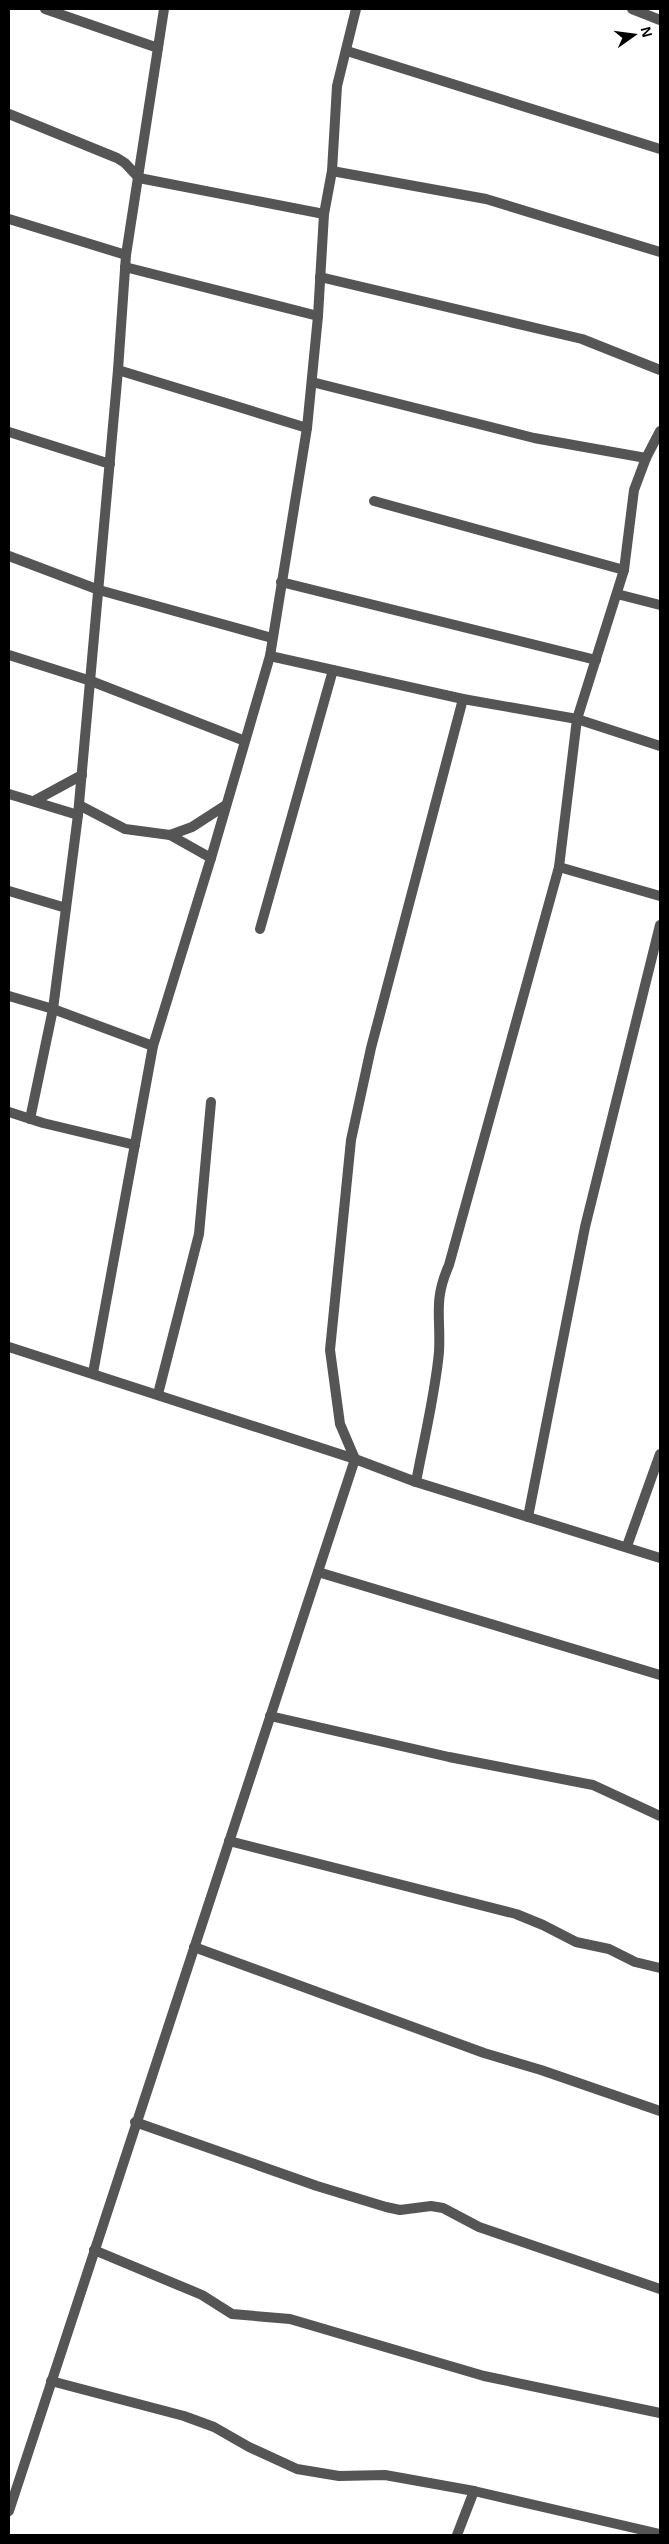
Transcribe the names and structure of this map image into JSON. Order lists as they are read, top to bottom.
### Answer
{
  "north": "right"
}
